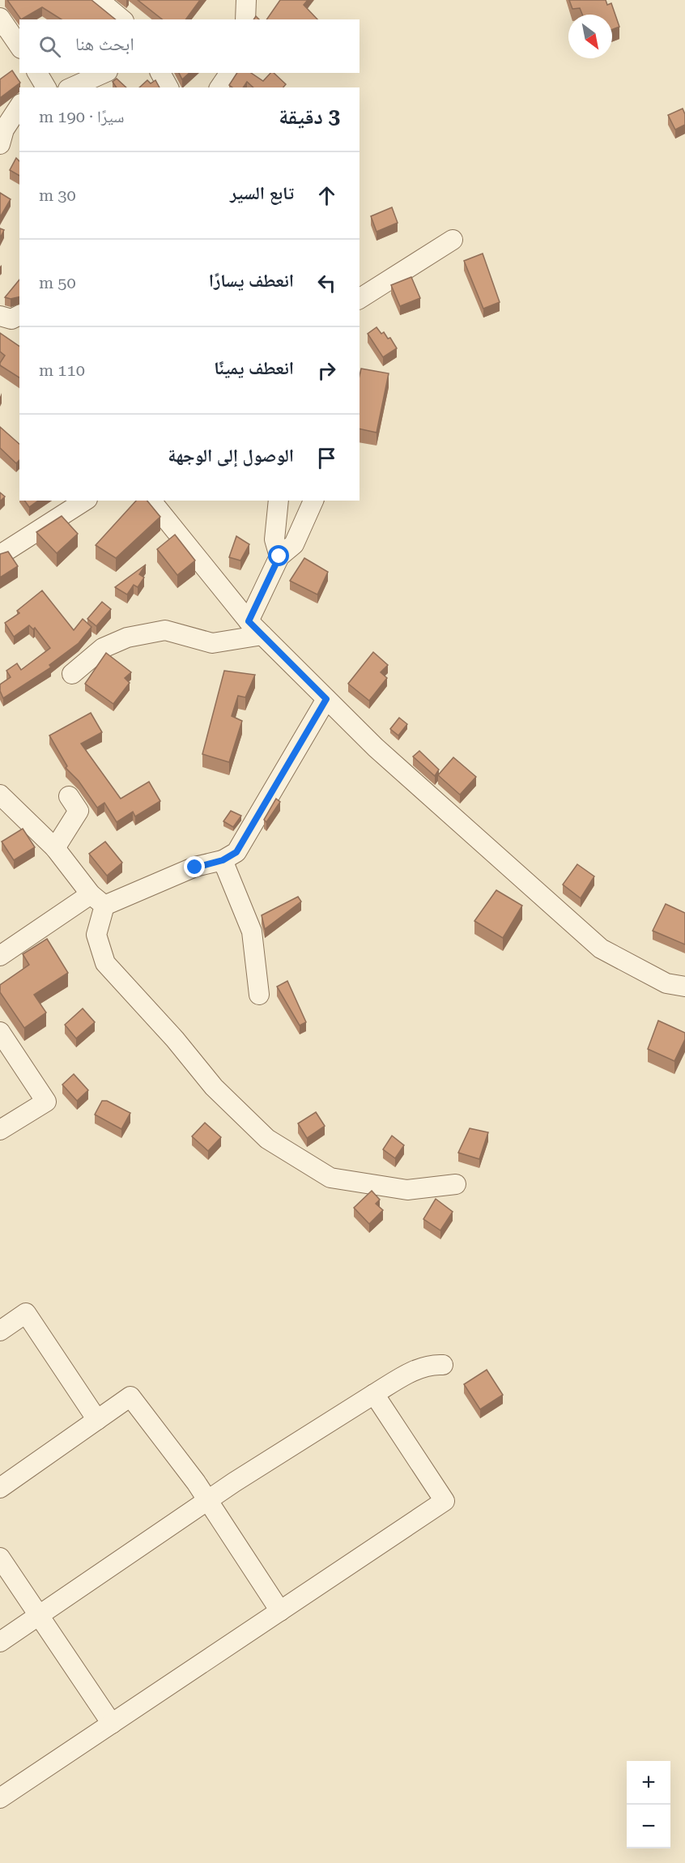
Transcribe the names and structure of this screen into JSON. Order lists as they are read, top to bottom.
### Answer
{
  "north": "bottom right",
  "page": {
    "search": "ابحث هنا",
    "heading": ["3 دقيقة", "سيرًا · 190 m"],
    "list": [
      ["تابع السير", "30 m"],
      ["انعطف يسارًا", "50 m"],
      ["انعطف يمينًا", "110 m"],
      "الوصول إلى الوجهة"
    ],
    "map_buttons": ["+", "−"]
  }
}
